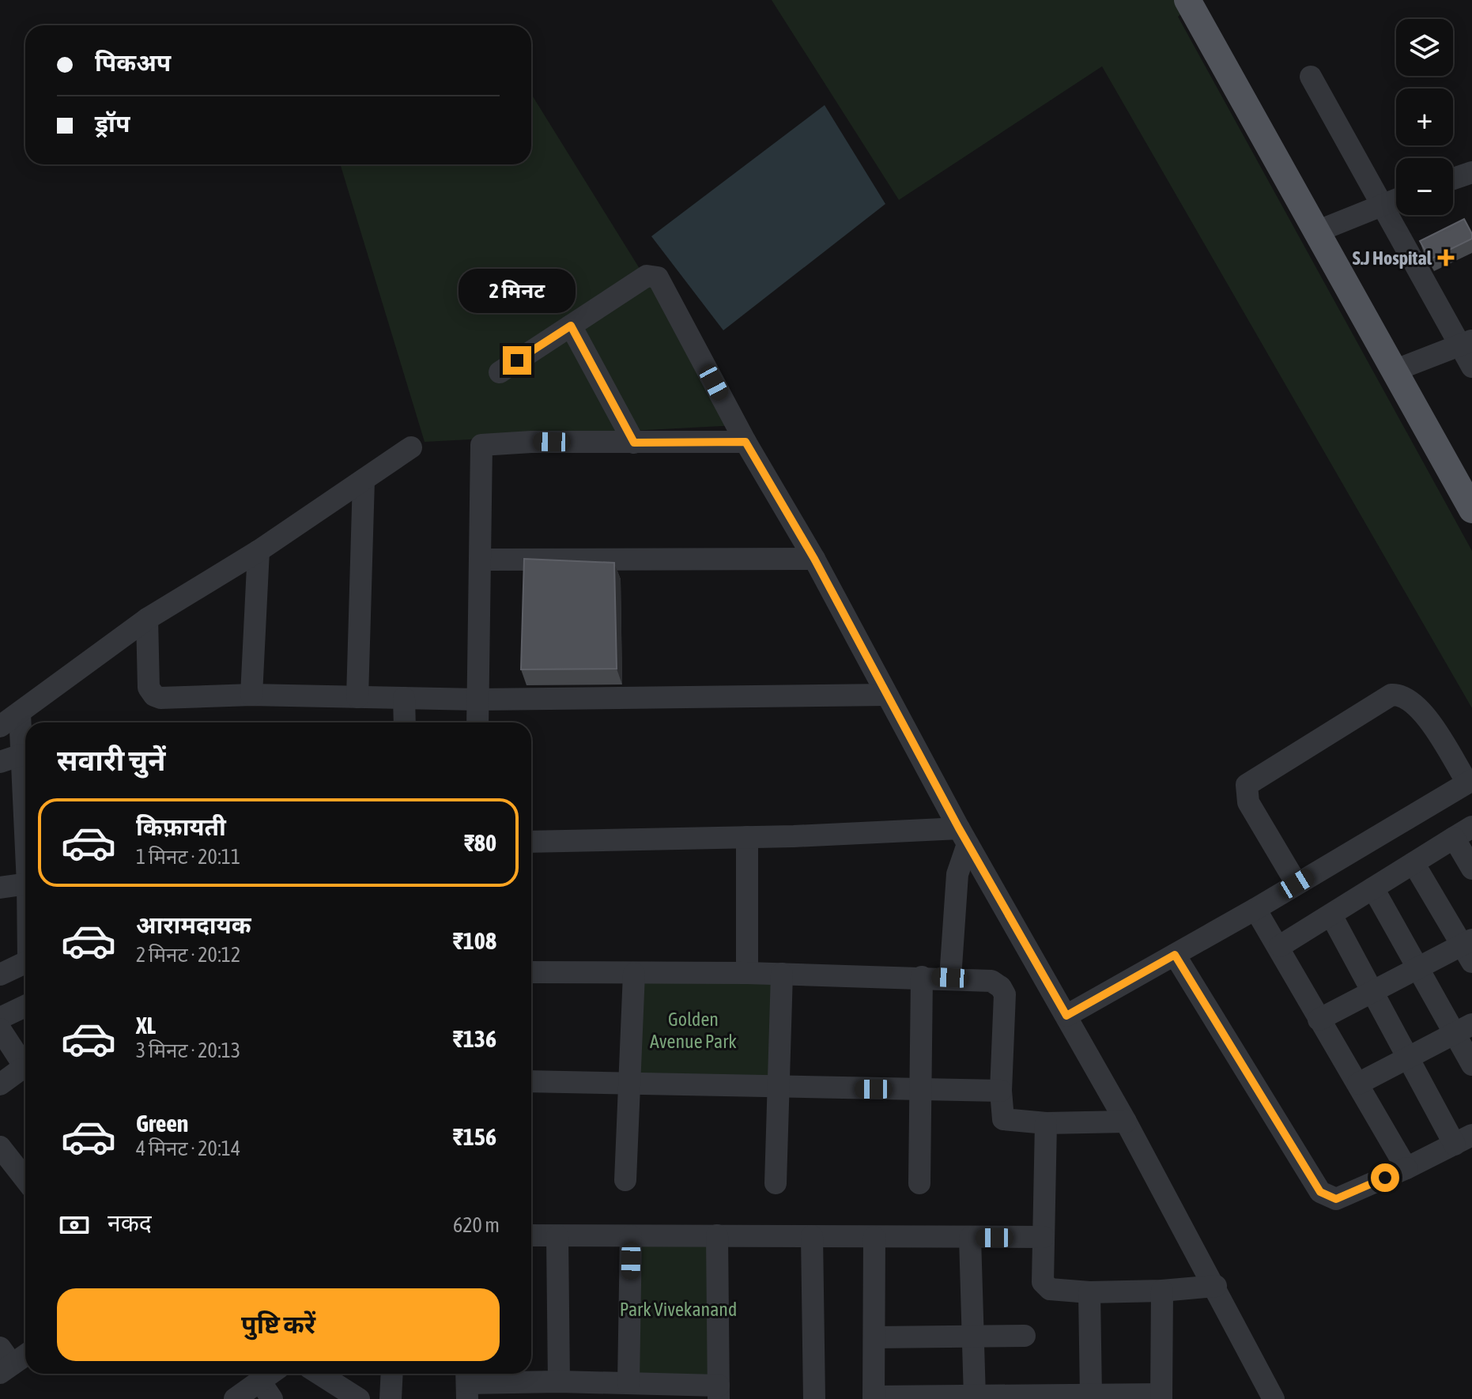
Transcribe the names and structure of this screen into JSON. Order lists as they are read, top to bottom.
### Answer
{
  "parks": ["Golden Avenue Park", "Park Vivekanand"],
  "places": {
    "health": ["S.J Hospital"]
  },
  "page": {
    "map_buttons": ["+", "−"],
    "banner": ["पिकअप", "ड्रॉप"],
    "bubble": "2 मिनट",
    "heading": "सवारी चुनें",
    "list": [
      {
        "name": "किफ़ायती",
        "note": "1 मिनट · 20:11",
        "value": "₹80"
      },
      {
        "name": "आरामदायक",
        "note": "2 मिनट · 20:12",
        "value": "₹108"
      },
      {
        "name": "XL",
        "note": "3 मिनट · 20:13",
        "value": "₹136"
      },
      {
        "name": "Green",
        "note": "4 मिनट · 20:14",
        "value": "₹156"
      }
    ],
    "pay": ["नकद", "620 m"],
    "buttons": "पुष्टि करें"
  }
}
